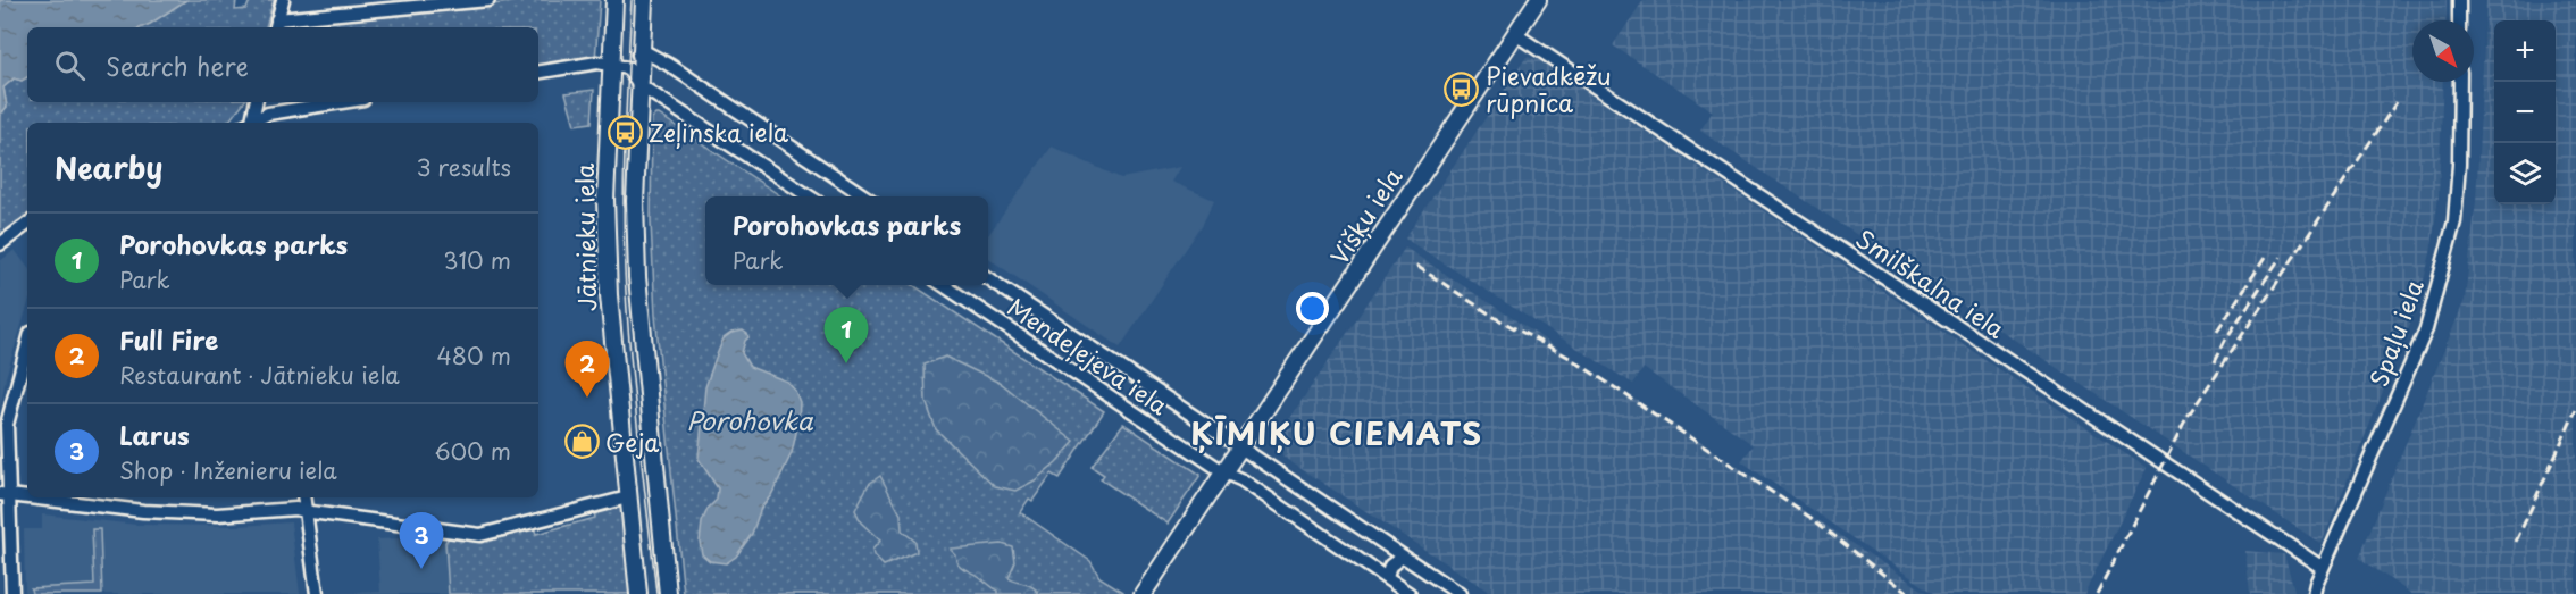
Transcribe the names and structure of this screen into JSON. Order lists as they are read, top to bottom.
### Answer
{
  "streets": {
    "street": [
      "Višķu iela",
      "Jātnieku iela",
      "Smilškalna iela",
      "Spaļu iela",
      "Mendeļejeva iela"
    ]
  },
  "crossings": [
    ["Višķu iela", "Smilškalna iela"],
    ["Višķu iela", "Mendeļejeva iela"],
    ["Smilškalna iela", "Spaļu iela"]
  ],
  "districts": ["ĶĪMIĶU CIEMATS"],
  "water": ["Porohovka"],
  "places": {
    "bus stop": ["Pievadkēžu rūpnīca", "Zeļinska iela"],
    "shop": ["Geja"]
  },
  "north": "bottom right",
  "page": {
    "map_buttons": ["+", "−"],
    "search": "Search here",
    "heading": ["Nearby", "3 results"],
    "popup": ["Porohovkas parks", "Park"],
    "list": [
      {
        "mark": "1",
        "name": "Porohovkas parks",
        "note": "Park",
        "value": "310 m"
      },
      {
        "mark": "2",
        "name": "Full Fire",
        "note": "Restaurant · Jātnieku iela",
        "value": "480 m"
      },
      {
        "mark": "3",
        "name": "Larus",
        "note": "Shop · Inženieru iela",
        "value": "600 m"
      }
    ],
    "pins": ["1", "2", "3"]
  }
}
